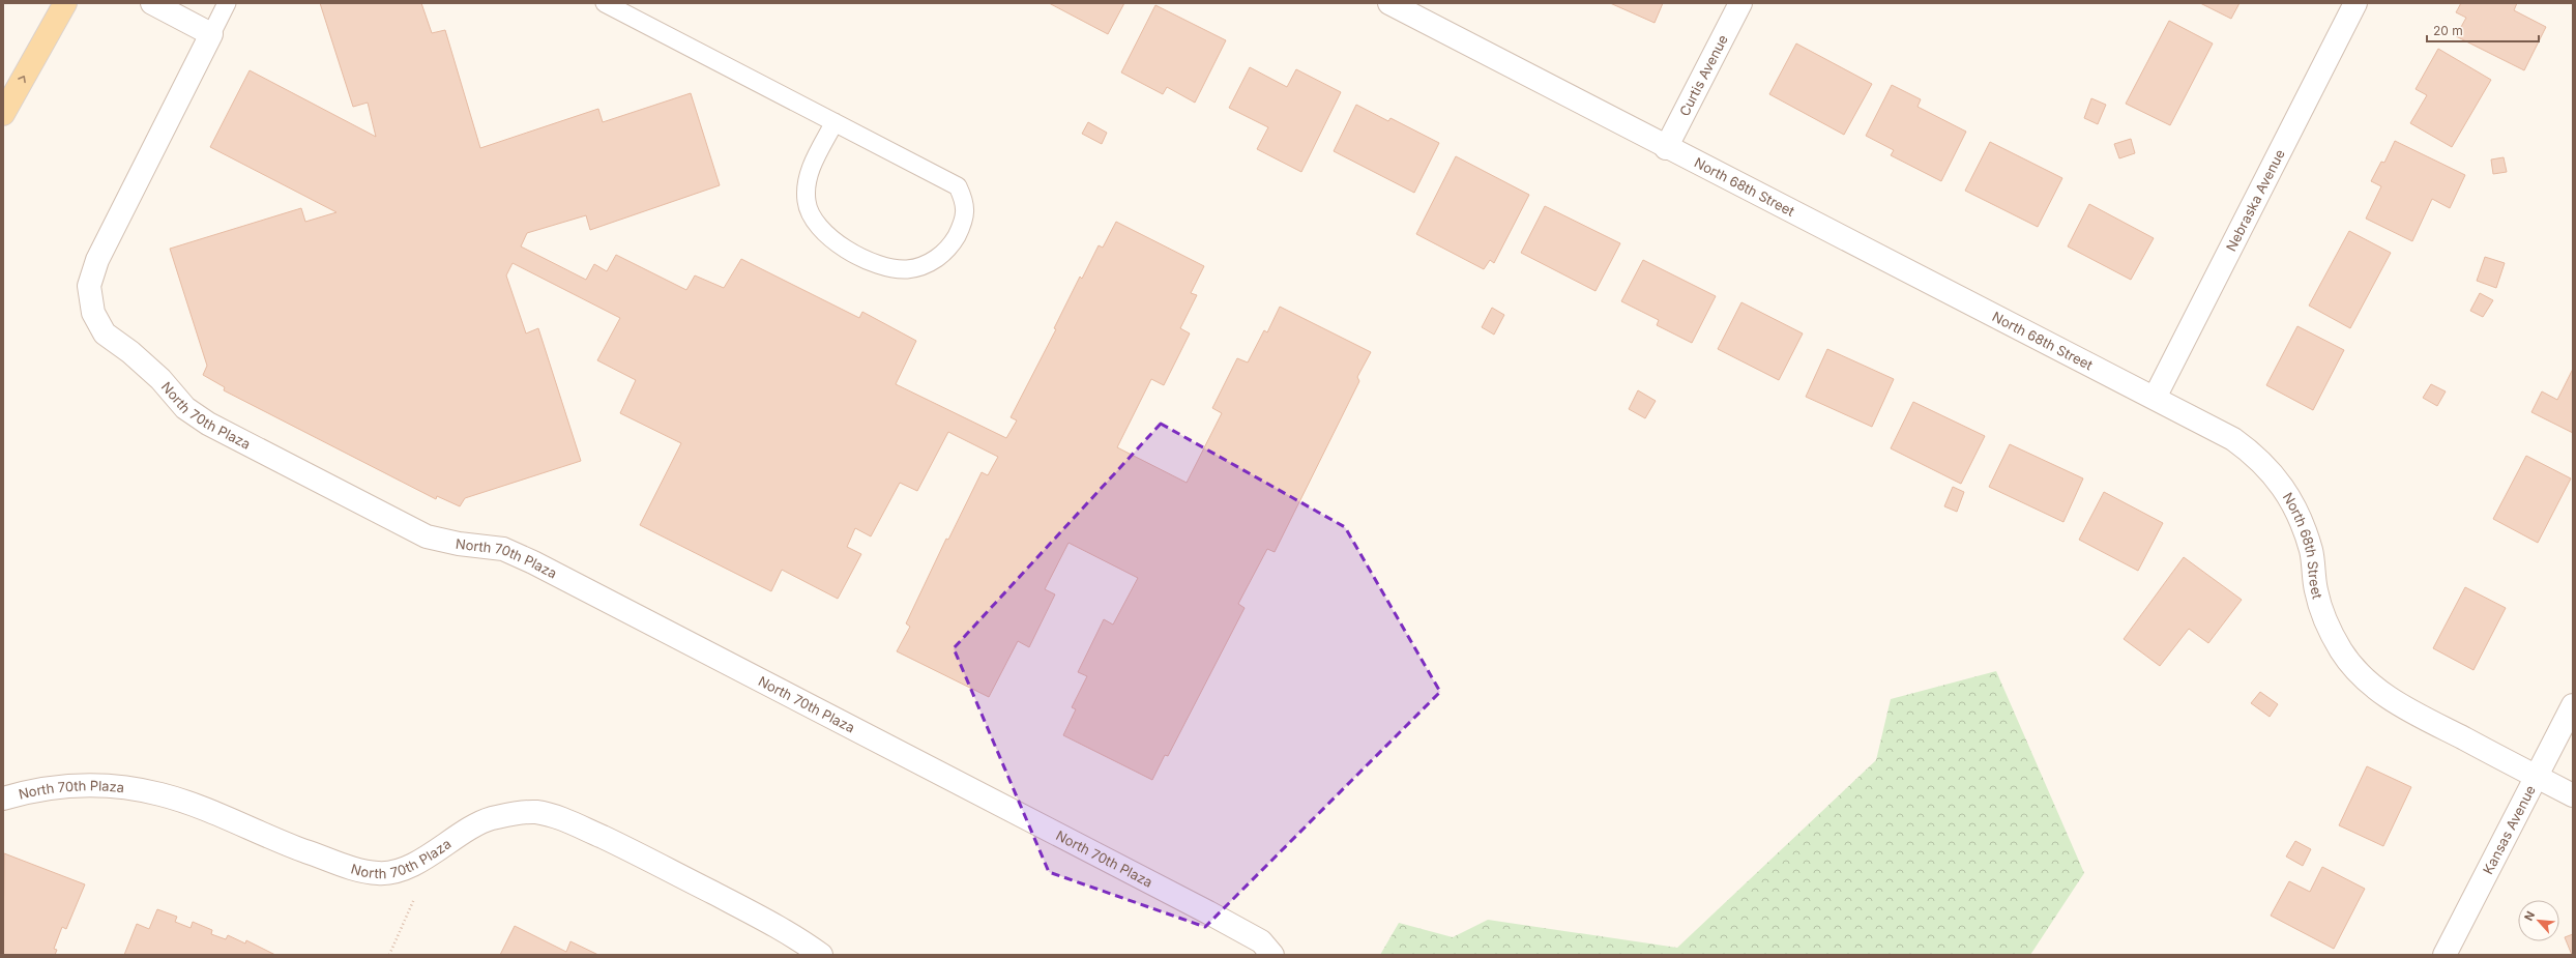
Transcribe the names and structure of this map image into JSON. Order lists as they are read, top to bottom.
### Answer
{
  "streets": {
    "street": [
      "Curtis Avenue",
      "North 68th Street",
      "Nebraska Avenue",
      "North 70th Plaza",
      "Kansas Avenue"
    ]
  },
  "crossings": [
    ["Curtis Avenue", "North 68th Street"],
    ["North 68th Street", "Nebraska Avenue"],
    ["North 68th Street", "Kansas Avenue"]
  ],
  "scale_bar": "20 m",
  "north": "top left"
}
